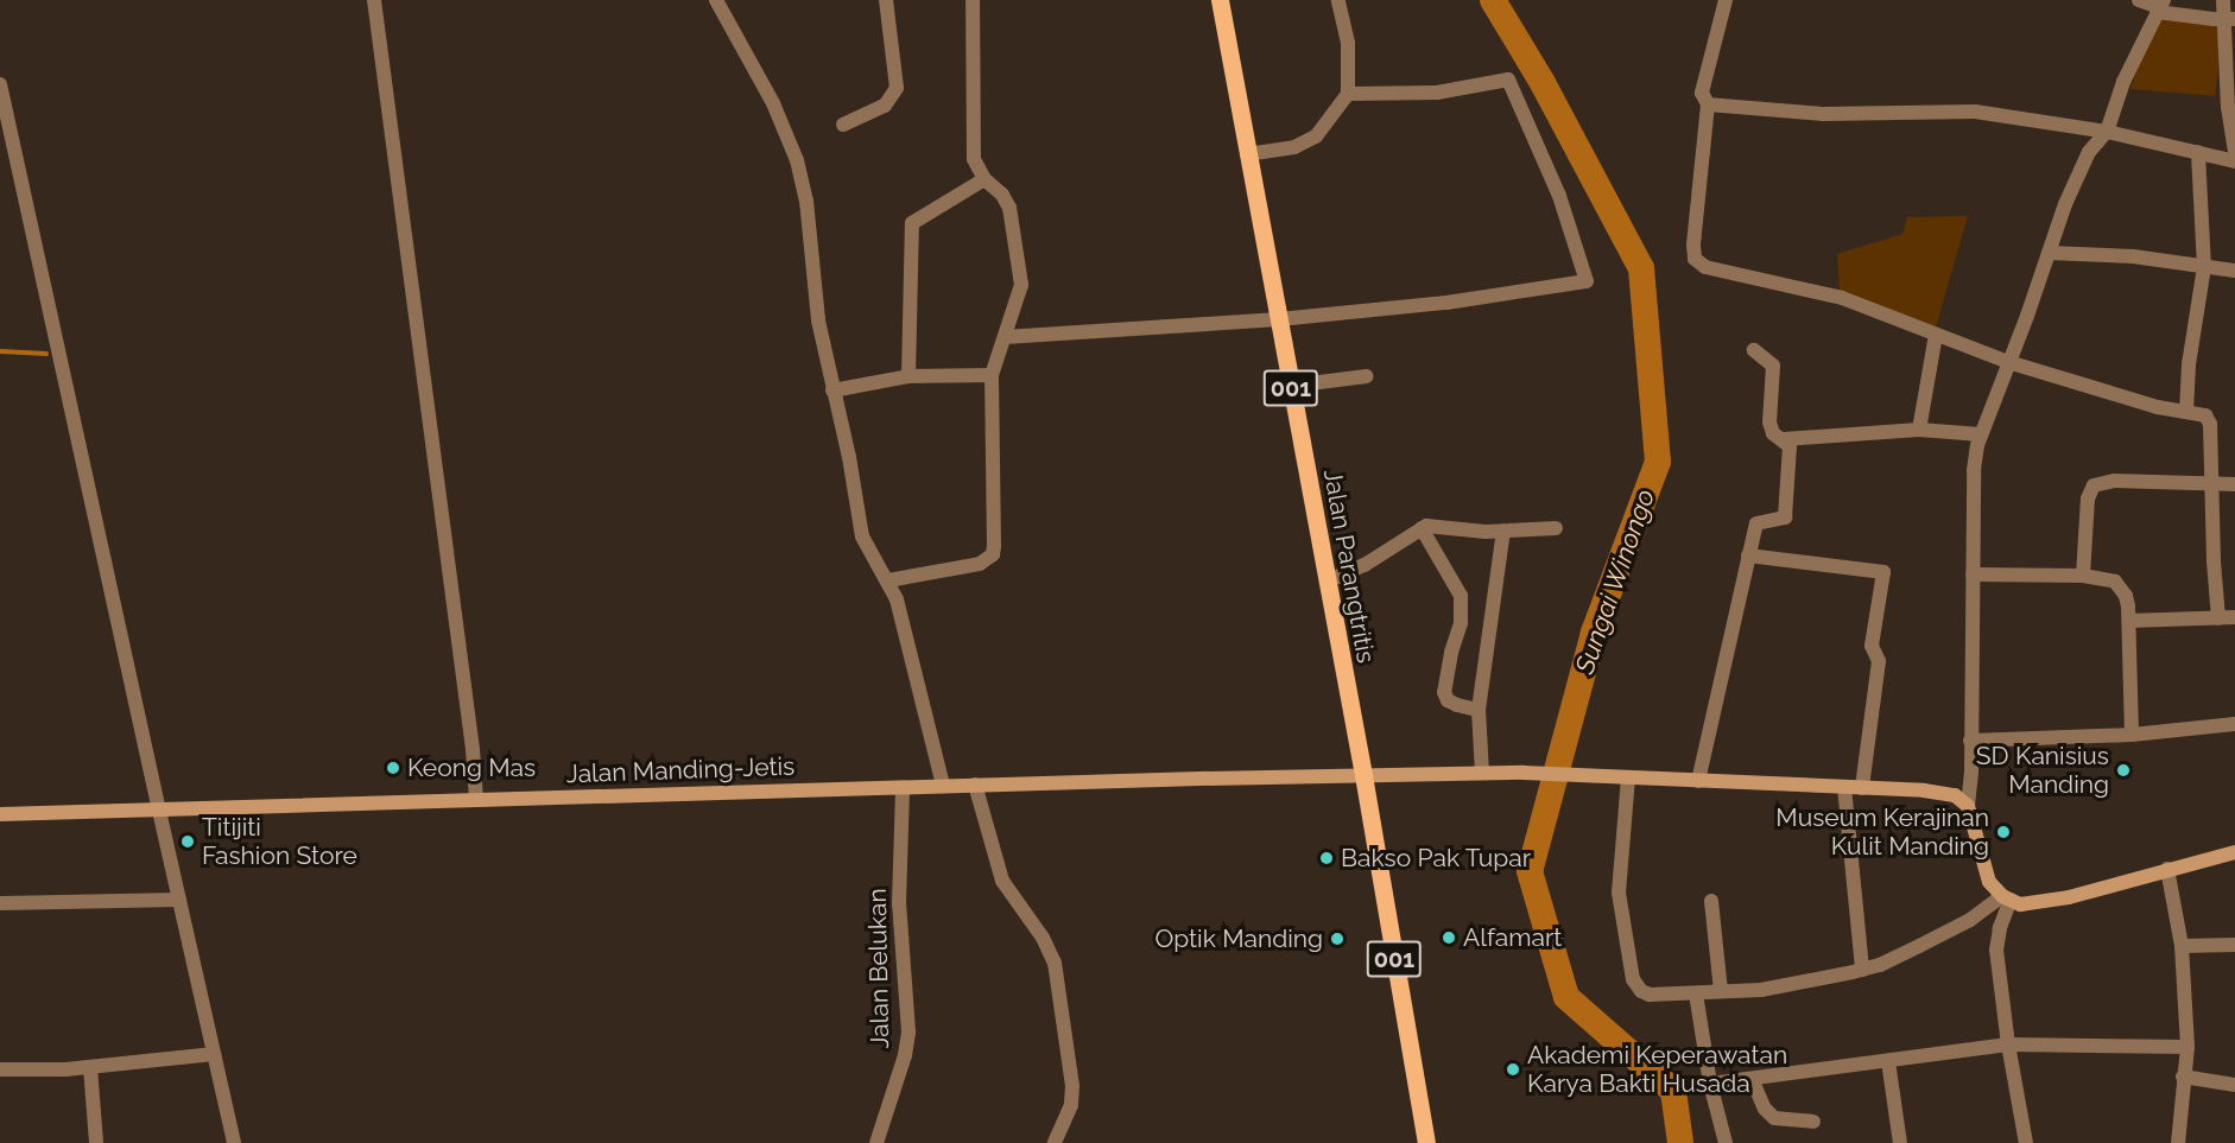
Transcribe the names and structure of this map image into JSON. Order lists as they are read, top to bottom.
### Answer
{
  "streets": {
    "main road": ["001", "Jalan Parangtritis", "Jalan Manding-Jetis"],
    "street": ["Jalan Belukan"]
  },
  "crossings": [
    ["Jalan Parangtritis", "Jalan Manding-Jetis"],
    ["Jalan Manding-Jetis", "Jalan Belukan"]
  ],
  "water": ["Sungai Winongo"],
  "places": [
    "Keong Mas",
    "SD Kanisius Manding",
    "Museum Kerajinan Kulit Manding",
    "Titijiti Fashion Store",
    "Bakso Pak Tupar",
    "Alfamart",
    "Optik Manding",
    "Akademi Keperawatan Karya Bakti Husada"
  ]
}
